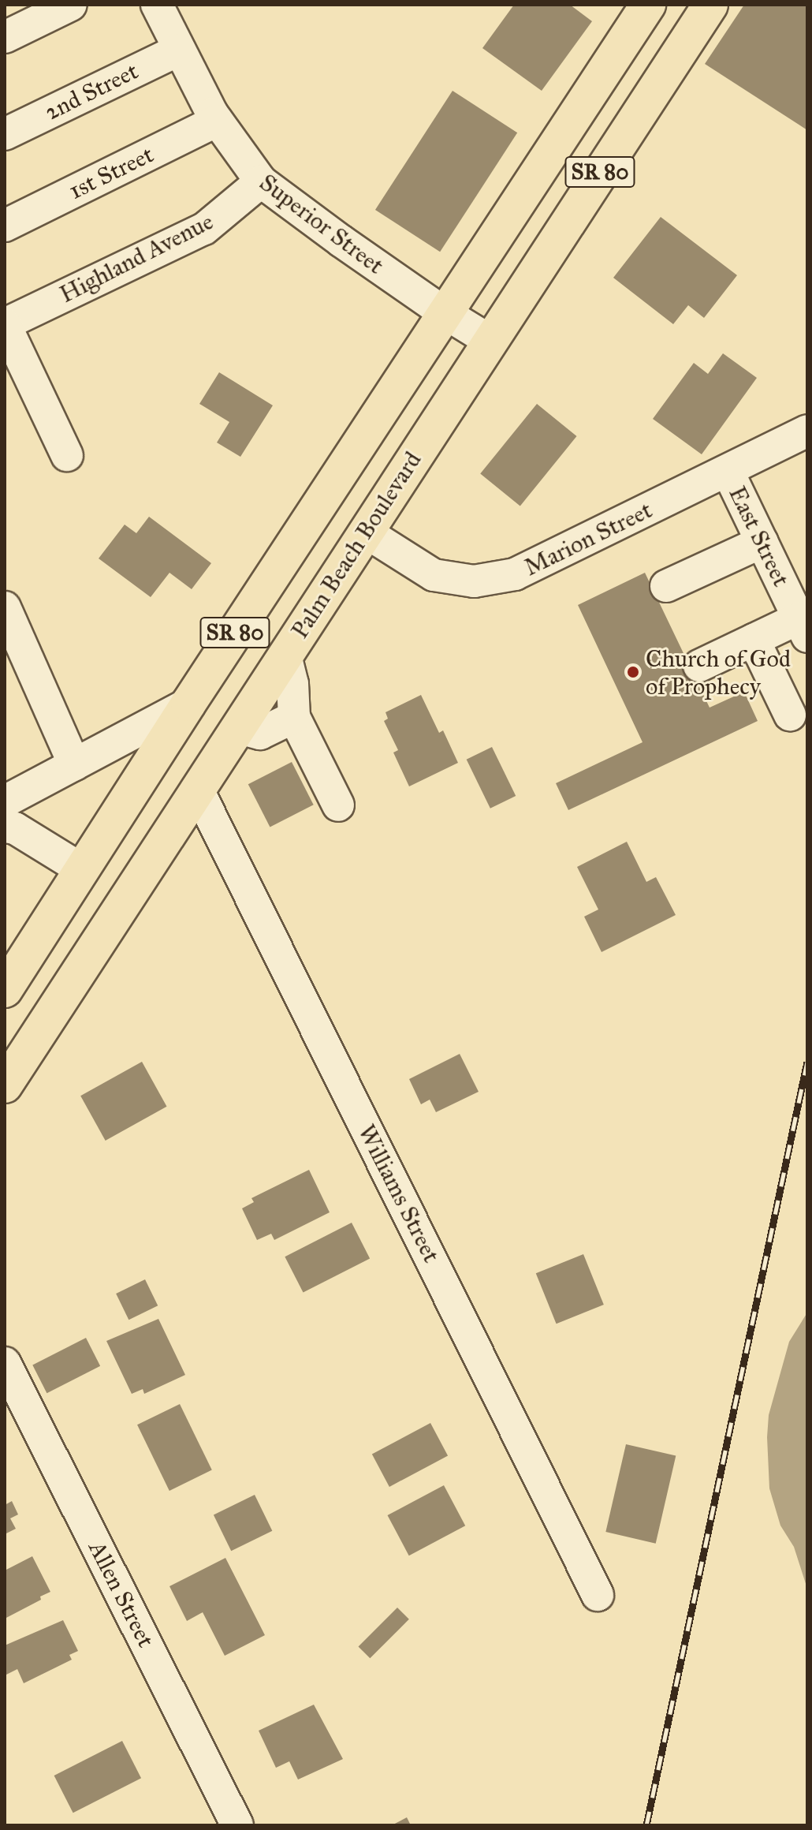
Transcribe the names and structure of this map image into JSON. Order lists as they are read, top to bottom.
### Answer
{
  "streets": {
    "main road": ["SR 80", "Palm Beach Boulevard"],
    "street": [
      "2nd Street",
      "1st Street",
      "Superior Street",
      "Highland Avenue",
      "East Street",
      "Marion Street",
      "Williams Street",
      "Allen Street"
    ]
  },
  "crossings": [
    ["2nd Street", "Superior Street"],
    ["SR 80", "Superior Street"],
    ["1st Street", "Superior Street"],
    ["Superior Street", "Highland Avenue"],
    ["Superior Street", "Palm Beach Boulevard"],
    ["East Street", "Marion Street"],
    ["Marion Street", "Palm Beach Boulevard"],
    ["Palm Beach Boulevard", "Williams Street"]
  ],
  "places": ["Church of God of Prophecy"]
}
